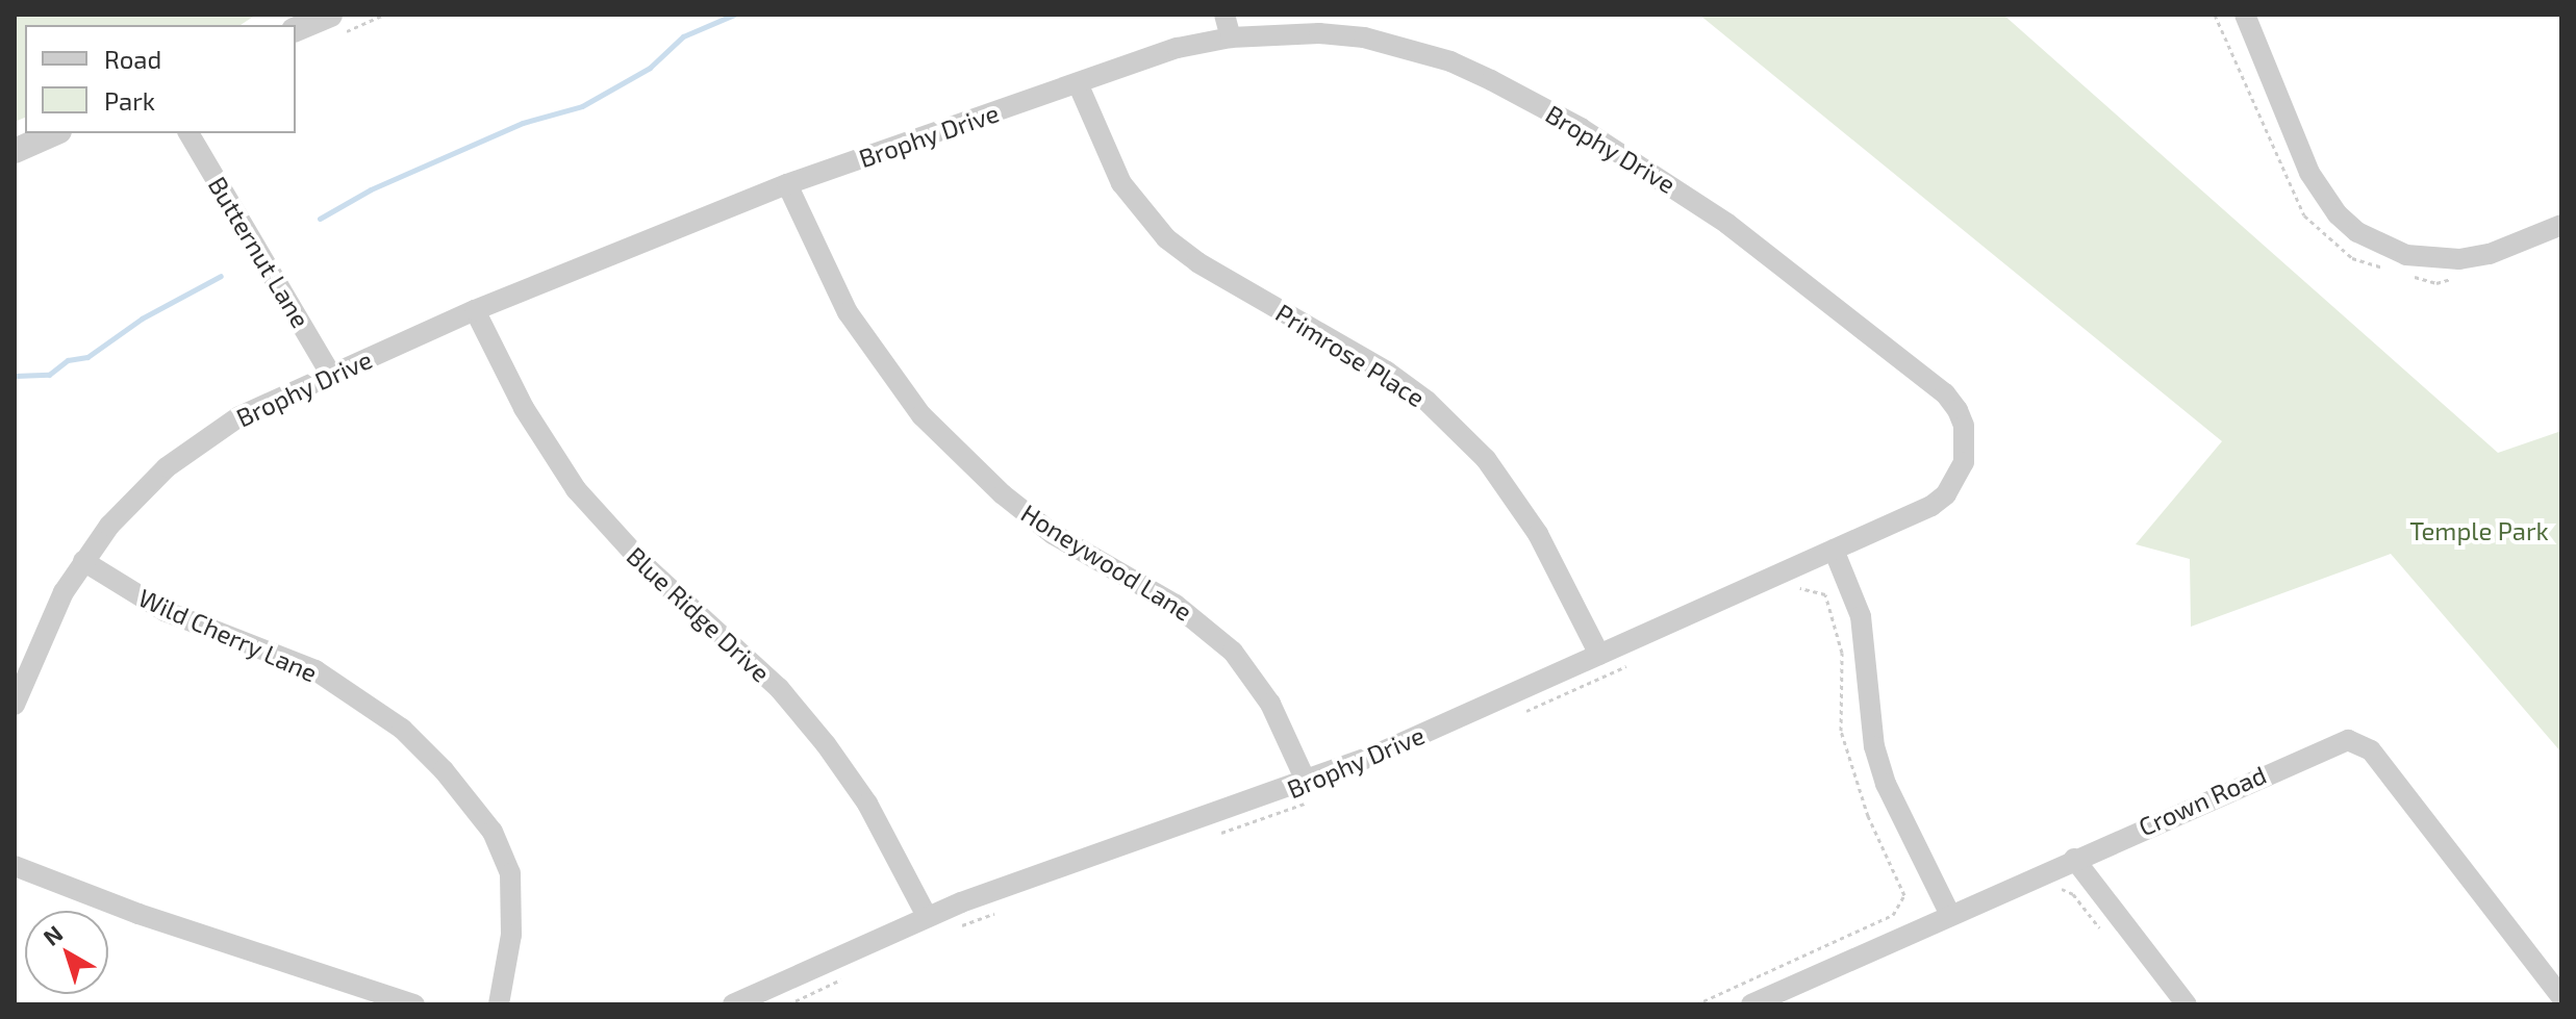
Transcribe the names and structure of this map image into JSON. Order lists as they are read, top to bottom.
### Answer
{
  "streets": {
    "street": [
      "Brophy Drive",
      "Butternut Lane",
      "Primrose Place",
      "Honeywood Lane",
      "Blue Ridge Drive",
      "Wild Cherry Lane",
      "Crown Road"
    ]
  },
  "crossings": [
    ["Brophy Drive", "Butternut Lane"],
    ["Brophy Drive", "Primrose Place"],
    ["Brophy Drive", "Honeywood Lane"],
    ["Brophy Drive", "Blue Ridge Drive"],
    ["Brophy Drive", "Wild Cherry Lane"]
  ],
  "parks": ["Temple Park"],
  "legend": ["Road", "Park"],
  "north": "top left"
}
